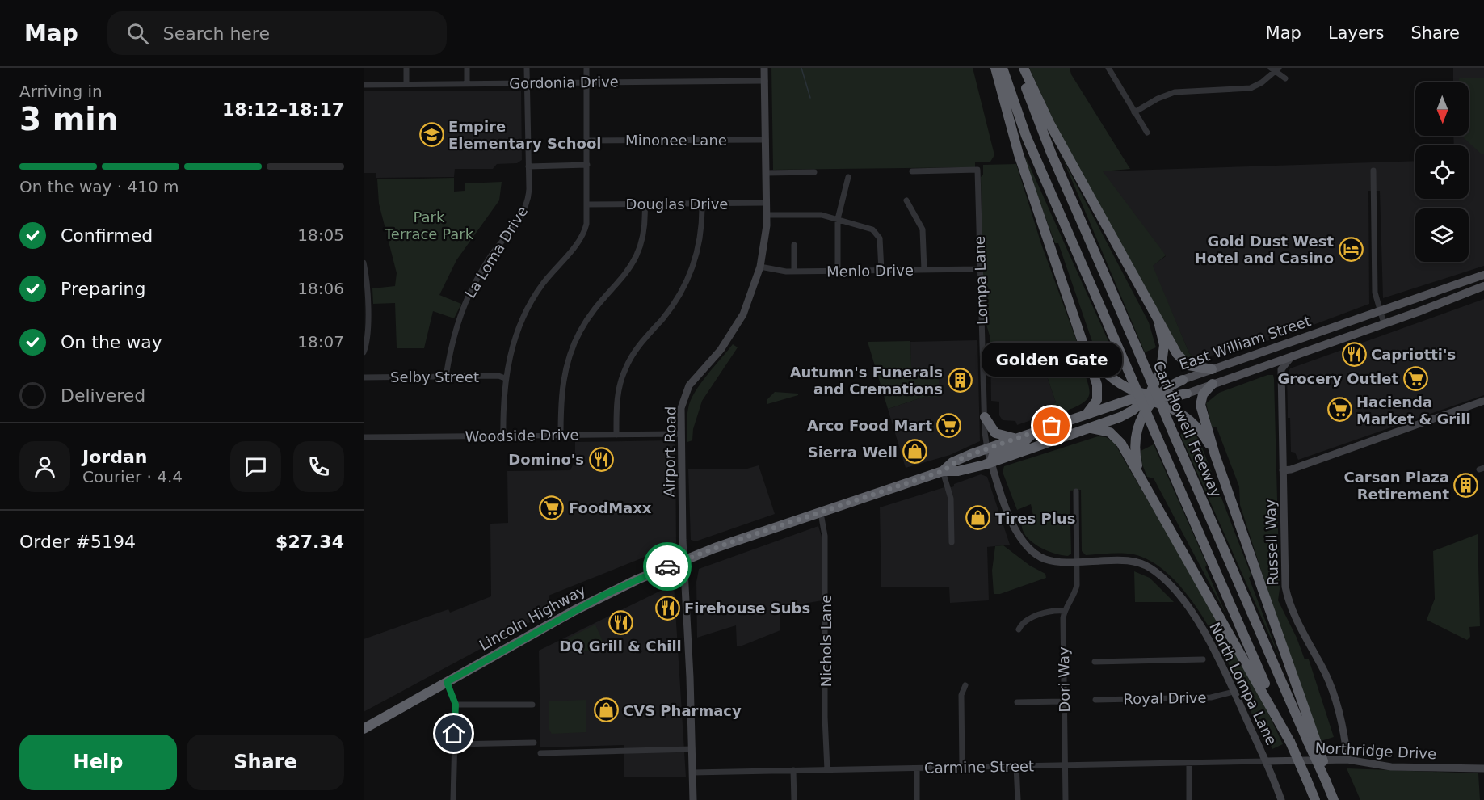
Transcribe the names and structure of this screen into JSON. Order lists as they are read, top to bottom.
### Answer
{
  "streets": {
    "highway": ["Carl Howell Freeway", "Lincoln Highway"],
    "main road": ["East William Street"],
    "street": [
      "Gordonia Drive",
      "Minonee Lane",
      "Douglas Drive",
      "La Loma Drive",
      "Menlo Drive",
      "Lompa Lane",
      "Selby Street",
      "Woodside Drive",
      "Airport Road",
      "Russell Way",
      "Nichols Lane",
      "Dori Way",
      "North Lompa Lane",
      "Royal Drive",
      "Northridge Drive",
      "Carmine Street"
    ]
  },
  "crossings": [
    ["Gordonia Drive", "La Loma Drive"],
    ["Gordonia Drive", "Airport Road"],
    ["Minonee Lane", "Airport Road"],
    ["Douglas Drive", "Airport Road"],
    ["La Loma Drive", "Selby Street"],
    ["Menlo Drive", "Lompa Lane"],
    ["Menlo Drive", "Airport Road"],
    ["Lompa Lane", "Lincoln Highway"],
    ["Lompa Lane", "North Lompa Lane"],
    ["Woodside Drive", "Airport Road"],
    ["Airport Road", "Lincoln Highway"],
    ["Airport Road", "Carmine Street"],
    ["Russell Way", "Northridge Drive"],
    ["Lincoln Highway", "Nichols Lane"],
    ["Lincoln Highway", "North Lompa Lane"],
    ["Nichols Lane", "Carmine Street"],
    ["Dori Way", "North Lompa Lane"],
    ["Dori Way", "Carmine Street"],
    ["North Lompa Lane", "Royal Drive"],
    ["North Lompa Lane", "Northridge Drive"],
    ["North Lompa Lane", "Carmine Street"],
    ["Northridge Drive", "Carmine Street"]
  ],
  "parks": ["Park Terrace Park"],
  "places": {
    "school or university": ["Empire Elementary School"],
    "hotel": ["Gold Dust West Hotel and Casino"],
    "restaurant": [
      "Capriotti's",
      "Domino's",
      "Firehouse Subs",
      "DQ Grill & Chill"
    ],
    "supermarket": [
      "Grocery Outlet",
      "Hacienda Market & Grill",
      "Arco Food Mart",
      "FoodMaxx"
    ],
    "building": ["Autumn's Funerals and Cremations", "Carson Plaza Retirement"],
    "other": ["Golden Gate"],
    "shop": ["Sierra Well", "Tires Plus", "CVS Pharmacy"]
  },
  "north": "bottom",
  "page": {
    "header": "Map",
    "search": "Search here",
    "nav": ["Map", "Layers", "Share"],
    "heading": ["3 min", "Arriving in", "18:12–18:17"],
    "panel": [
      "Jordan",
      "Courier · 4.4",
      "Order #5194",
      "$27.34"
    ],
    "bar": "On the way · 410 m",
    "list": [
      ["Confirmed", "18:05"],
      ["Preparing", "18:06"],
      ["On the way", "18:07"],
      "Delivered"
    ],
    "bubble": "Golden Gate",
    "buttons": ["Help", "Share"]
  }
}
